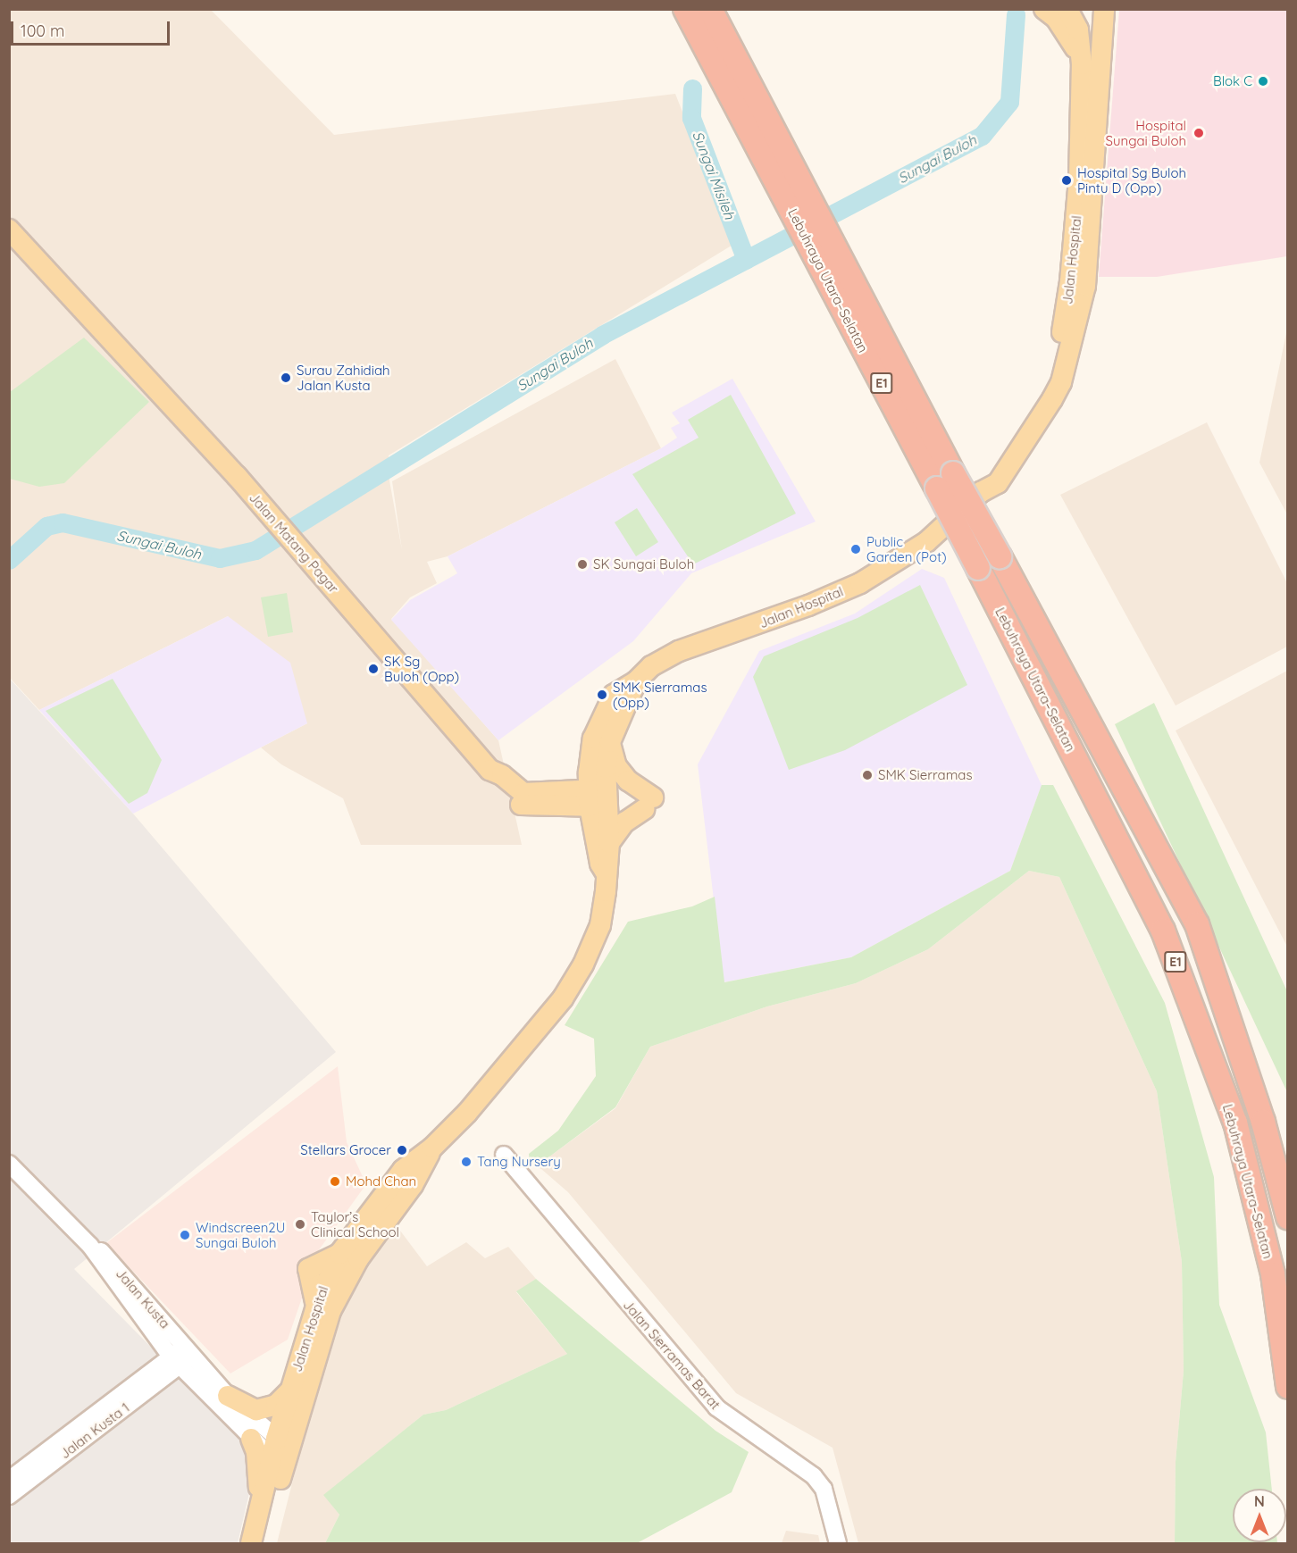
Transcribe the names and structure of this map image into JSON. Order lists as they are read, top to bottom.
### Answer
{
  "streets": {
    "highway": ["Lebuhraya Utara–Selatan", "E1"],
    "main road": ["Jalan Hospital", "Jalan Matang Pagar"],
    "street": ["Jalan Kusta", "Jalan Sierramas Barat", "Jalan Kusta 1"]
  },
  "crossings": [
    ["Jalan Hospital", "Jalan Kusta"],
    ["Jalan Kusta", "Jalan Kusta 1"]
  ],
  "water": ["Sungai Buloh", "Sungai Misileh"],
  "places": [
    "Blok C",
    "Hospital Sungai Buloh",
    "Hospital Sg Buloh Pintu D (Opp)",
    "Surau Zahidiah Jalan Kusta",
    "Public Garden (Pot)",
    "SK Sungai Buloh",
    "SK Sg Buloh (Opp)",
    "SMK Sierramas (Opp)",
    "SMK Sierramas",
    "Stellars Grocer",
    "Tang Nursery",
    "Mohd Chan",
    "Taylor’s Clinical School",
    "Windscreen2U Sungai Buloh"
  ],
  "scale_bar": "100 m",
  "north": "top"
}
